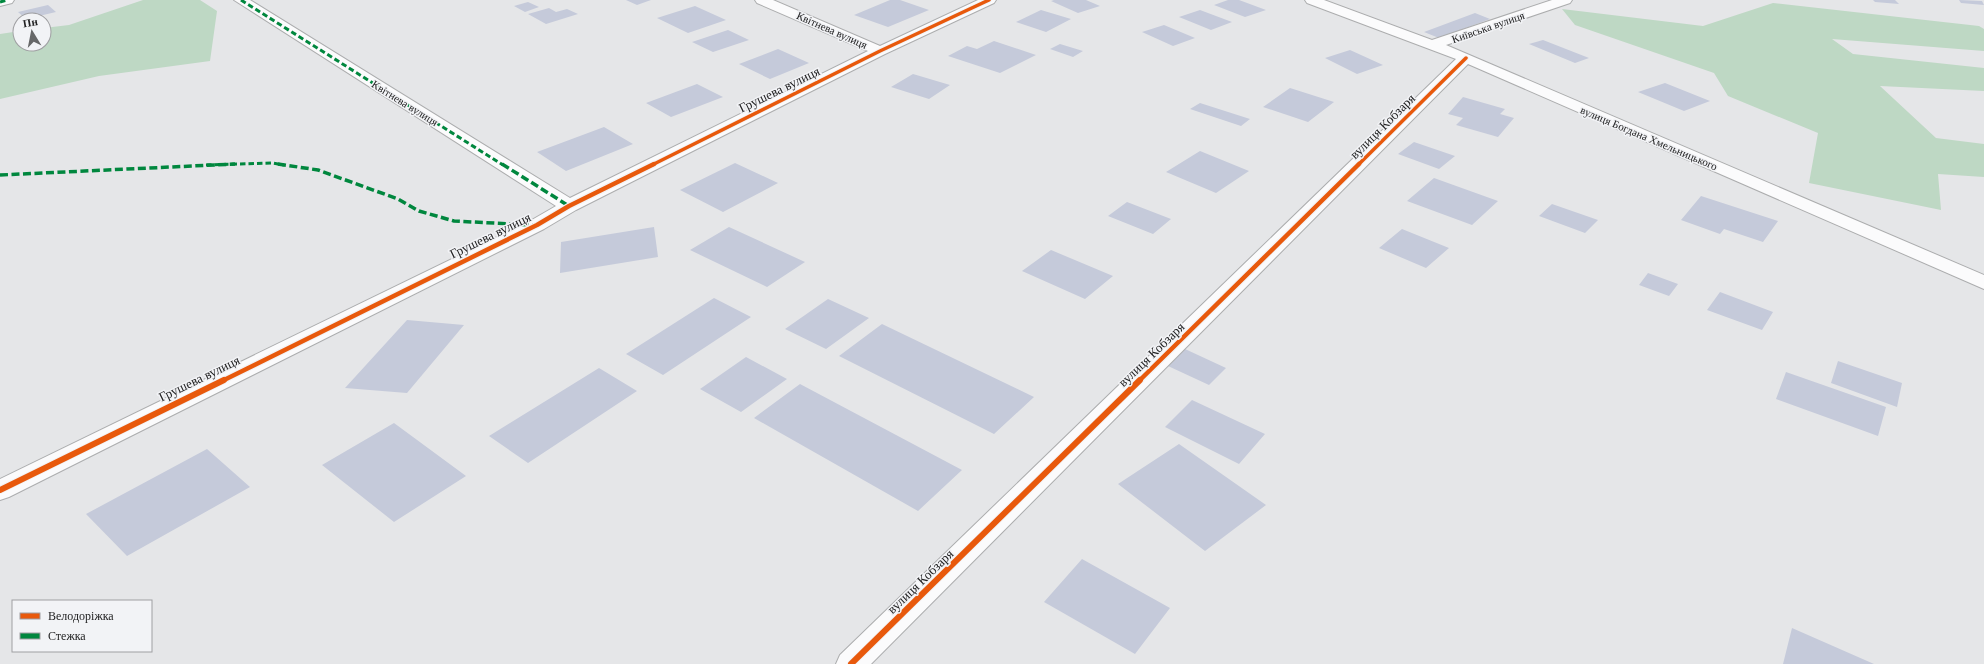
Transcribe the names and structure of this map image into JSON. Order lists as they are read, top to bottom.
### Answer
{
  "streets": {
    "street": [
      "Київська вулиця",
      "Квітнева вулиця",
      "Грушева вулиця",
      "вулиця Кобзаря",
      "вулиця Богдана Хмельницького"
    ]
  },
  "crossings": [
    ["Київська вулиця", "вулиця Богдана Хмельницького"],
    ["Квітнева вулиця", "Грушева вулиця"],
    ["вулиця Кобзаря", "вулиця Богдана Хмельницького"]
  ],
  "legend": ["Велодоріжка", "Стежка"],
  "north": "top"
}
